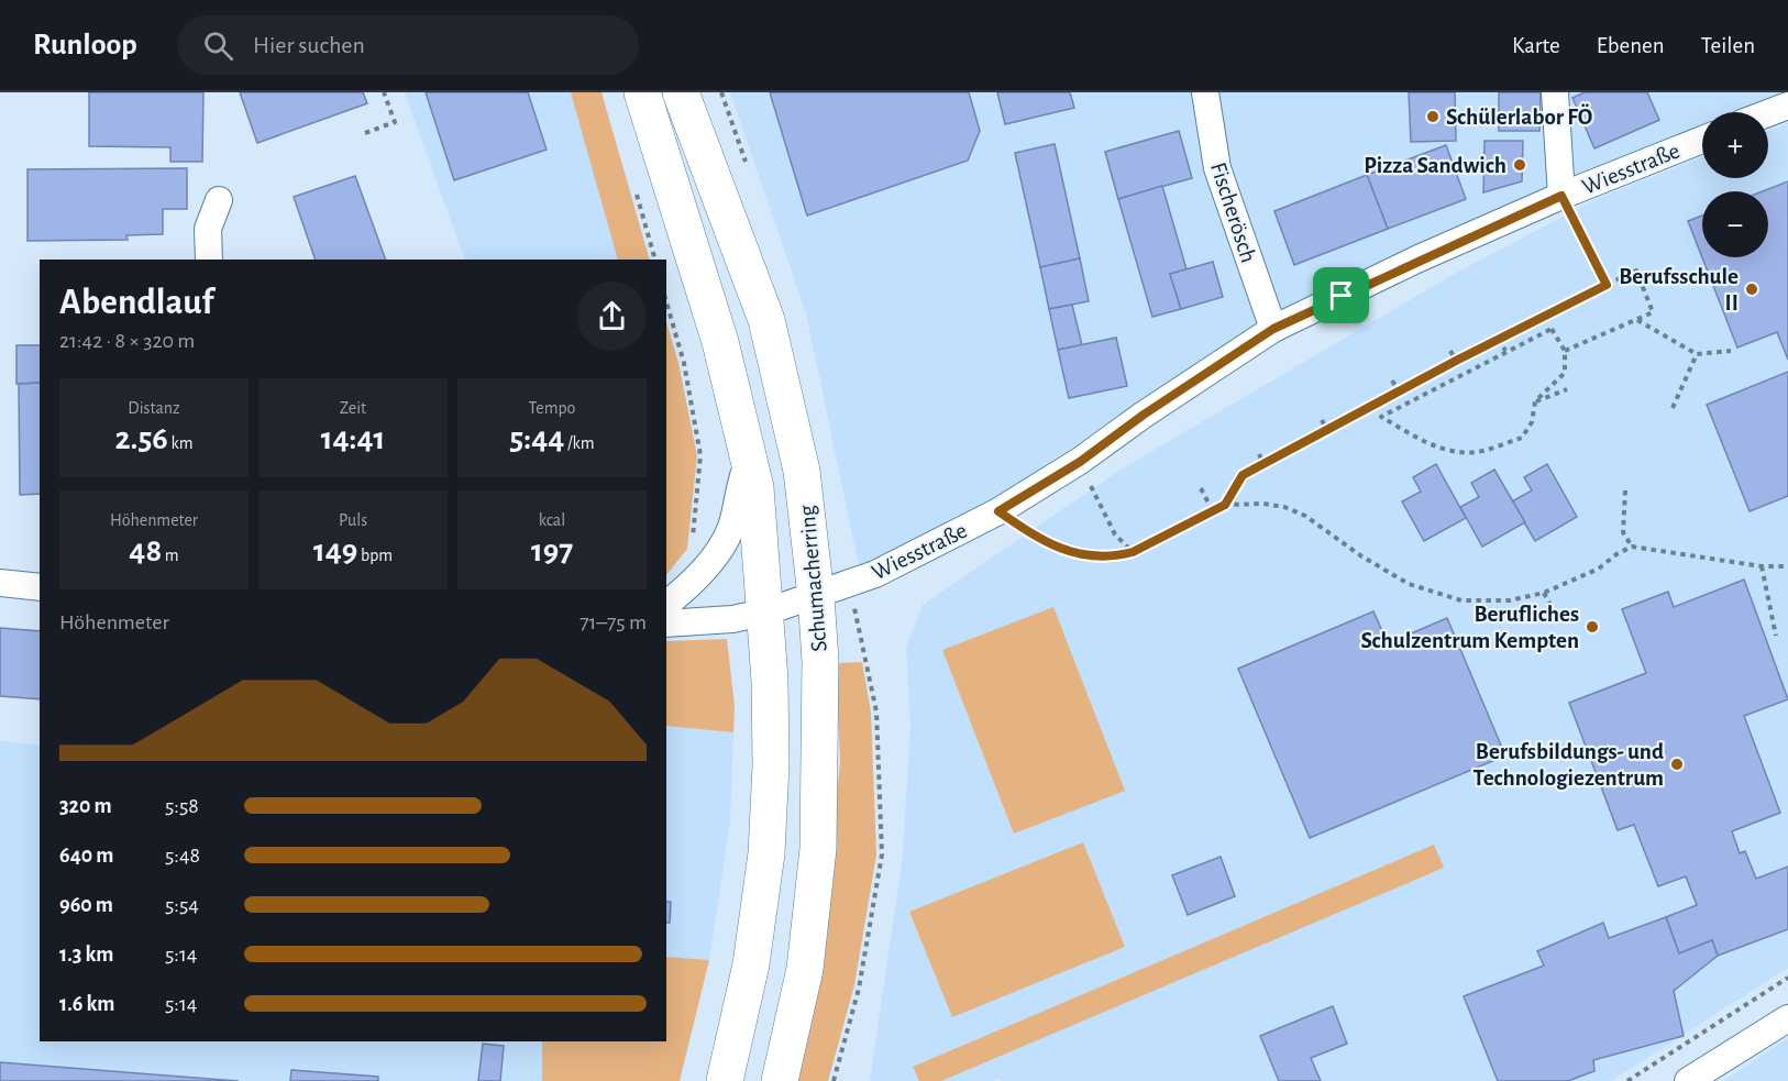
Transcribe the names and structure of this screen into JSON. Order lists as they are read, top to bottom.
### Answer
{
  "streets": {
    "main road": ["Schumacherring"],
    "street": ["Wiesstraße", "Fischerösch"]
  },
  "crossings": [
    ["Wiesstraße", "Fischerösch"],
    ["Wiesstraße", "Schumacherring"]
  ],
  "places": [
    "Schülerlabor FÖ",
    "Pizza Sandwich",
    "Berufsschule II",
    "Berufliches Schulzentrum Kempten",
    "Berufsbildungs- und Technologiezentrum"
  ],
  "page": {
    "header": "Runloop",
    "search": "Hier suchen",
    "nav": ["Karte", "Ebenen", "Teilen"],
    "map_buttons": ["+", "−"],
    "heading": ["Abendlauf", "21:42 · 8 × 320 m"],
    "stats": [
      ["Distanz", "2.56 km"],
      ["Zeit", "14:41"],
      ["Tempo", "5:44 /km"],
      ["Höhenmeter", "48 m"],
      ["Puls", "149 bpm"],
      ["kcal", "197"]
    ],
    "chart": ["Höhenmeter", "71–75 m"],
    "list": [
      {
        "name": "320 m",
        "note": "5:58"
      },
      {
        "name": "640 m",
        "note": "5:48"
      },
      {
        "name": "960 m",
        "note": "5:54"
      },
      {
        "name": "1.3 km",
        "note": "5:14"
      },
      {
        "name": "1.6 km",
        "note": "5:14"
      }
    ]
  }
}
